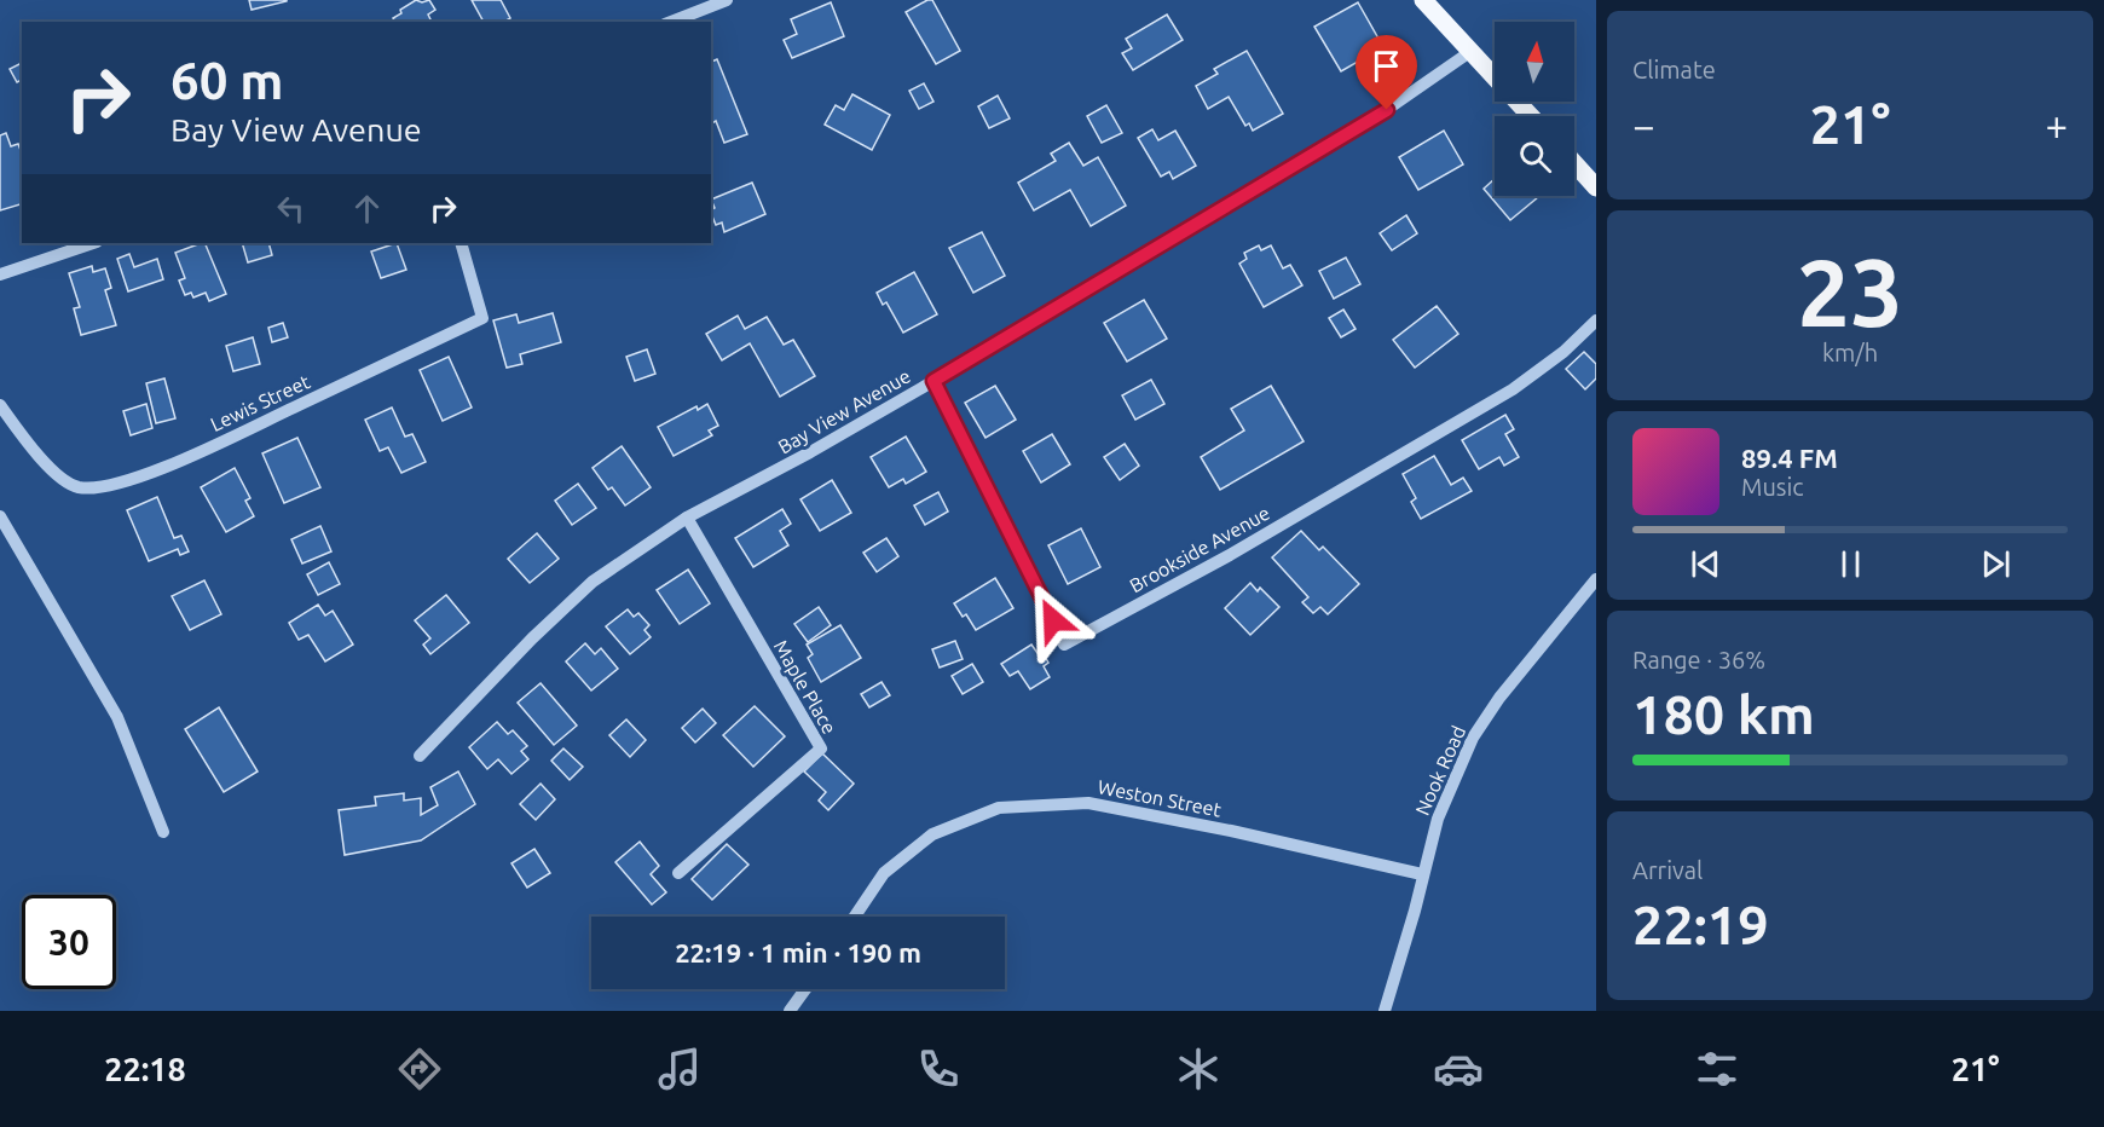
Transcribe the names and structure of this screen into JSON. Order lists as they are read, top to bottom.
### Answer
{
  "streets": {
    "street": [
      "Lewis Street",
      "Bay View Avenue",
      "Brookside Avenue",
      "Maple Place",
      "Nook Road",
      "Weston Street"
    ]
  },
  "crossings": [
    ["Bay View Avenue", "Brookside Avenue"],
    ["Bay View Avenue", "Maple Place"],
    ["Nook Road", "Weston Street"]
  ],
  "north": "top",
  "page": {
    "tile": [
      "Climate",
      ["23", "km/h"],
      ["Range · 36%", "180 km"],
      ["Arrival", "22:19"]
    ],
    "turn": ["60 m", "Bay View Avenue"],
    "heat": ["−", "21°", "+"],
    "song": ["89.4 FM", "Music"],
    "limit": "30",
    "trip": "22:19 · 1 min · 190 m",
    "tabs": ["22:18", "21°"]
  }
}
